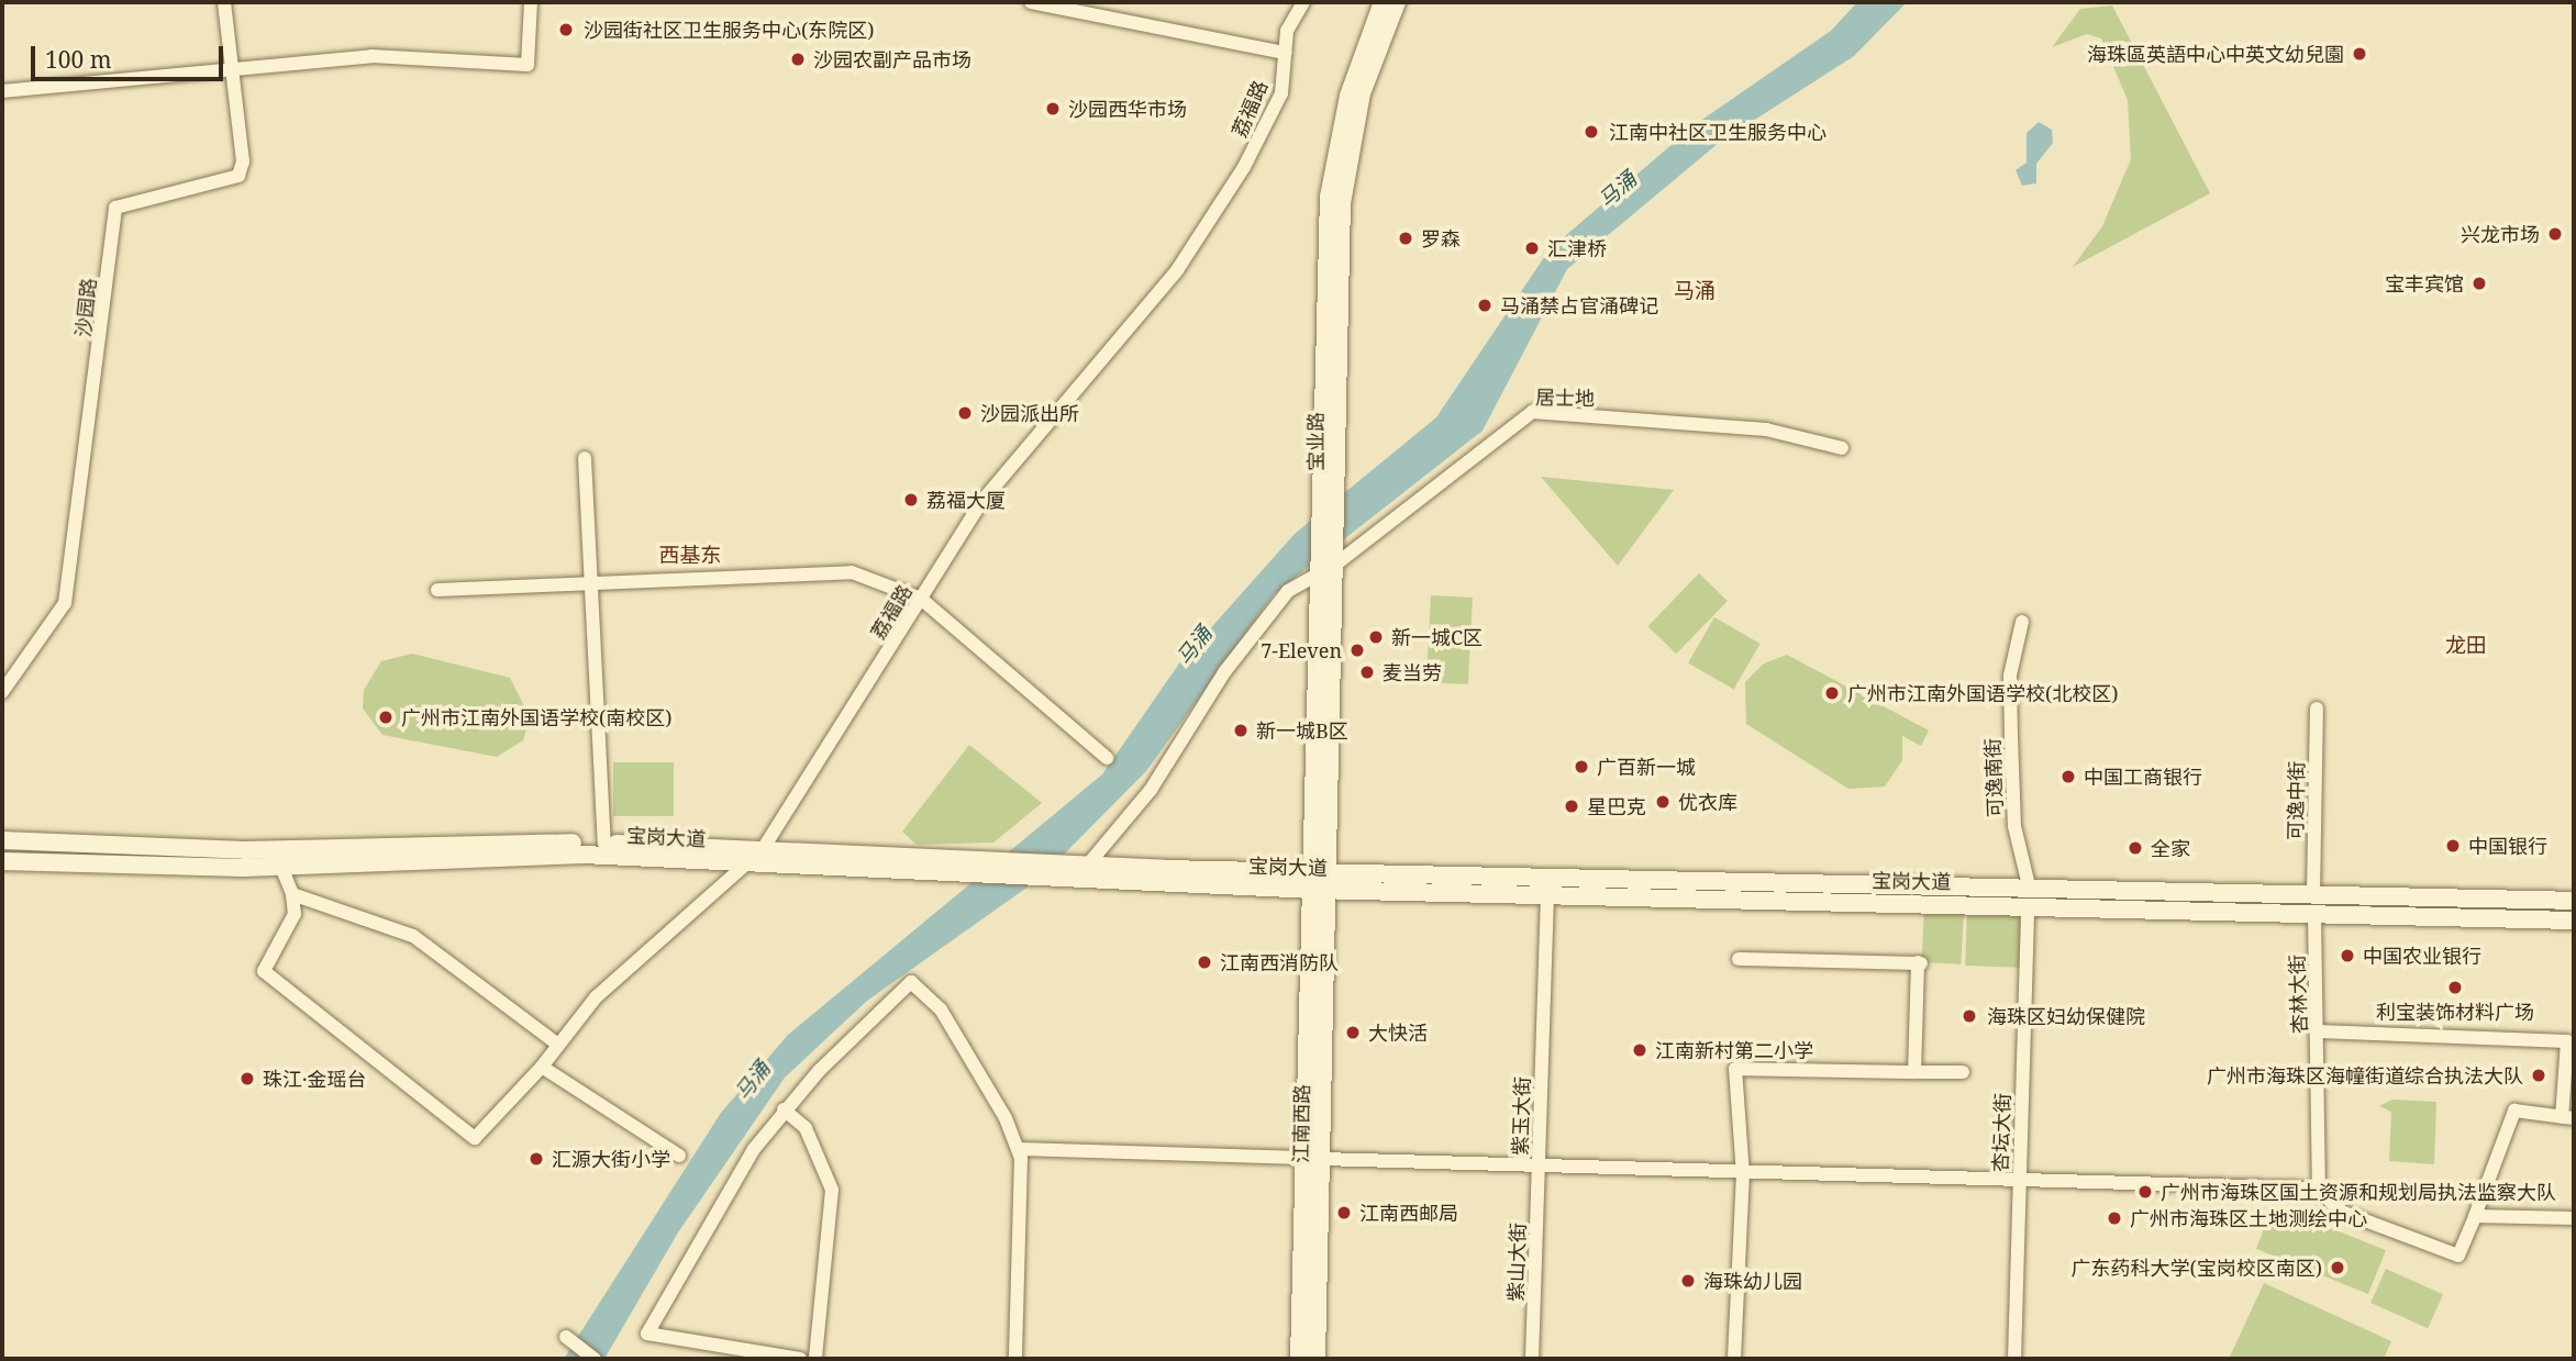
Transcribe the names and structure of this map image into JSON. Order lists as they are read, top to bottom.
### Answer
{
  "streets": {
    "main road": ["宝业路", "宝岗大道", "江南西路"],
    "street": [
      "荔福路",
      "沙园路",
      "居士地",
      "可逸南街",
      "可逸中街",
      "杏林大街",
      "紫玉大街",
      "杏坛大街",
      "紫山大街"
    ]
  },
  "crossings": [
    ["荔福路", "宝岗大道"],
    ["居士地", "宝业路"],
    ["居士地", "宝岗大道"],
    ["宝业路", "宝岗大道"],
    ["宝业路", "江南西路"],
    ["可逸南街", "宝岗大道"],
    ["可逸中街", "宝岗大道"],
    ["宝岗大道", "杏林大街"],
    ["宝岗大道", "紫玉大街"],
    ["宝岗大道", "江南西路"],
    ["宝岗大道", "杏坛大街"],
    ["紫玉大街", "江南西路"],
    ["紫玉大街", "紫山大街"]
  ],
  "districts": ["马涌", "西基东", "龙田"],
  "water": ["马涌"],
  "places": [
    "沙园街社区卫生服务中心(东院区)",
    "海珠區英語中心中英文幼兒園",
    "沙园农副产品市场",
    "沙园西华市场",
    "江南中社区卫生服务中心",
    "兴龙市场",
    "罗森",
    "汇津桥",
    "宝丰宾馆",
    "马涌禁占官涌碑记",
    "沙园派出所",
    "荔福大厦",
    "新一城C区",
    "7-Eleven",
    "麦当劳",
    "广州市江南外国语学校(北校区)",
    "广州市江南外国语学校(南校区)",
    "新一城B区",
    "广百新一城",
    "中国工商银行",
    "优衣库",
    "星巴克",
    "中国银行",
    "全家",
    "中国农业银行",
    "江南西消防队",
    "利宝装饰材料广场",
    "海珠区妇幼保健院",
    "大快活",
    "江南新村第二小学",
    "广州市海珠区海幢街道综合执法大队",
    "珠江·金瑶台",
    "汇源大街小学",
    "广州市海珠区国土资源和规划局执法监察大队",
    "江南西邮局",
    "广州市海珠区土地测绘中心",
    "广东药科大学(宝岗校区南区)",
    "海珠幼儿园"
  ],
  "scale_bar": "100 m"
}
